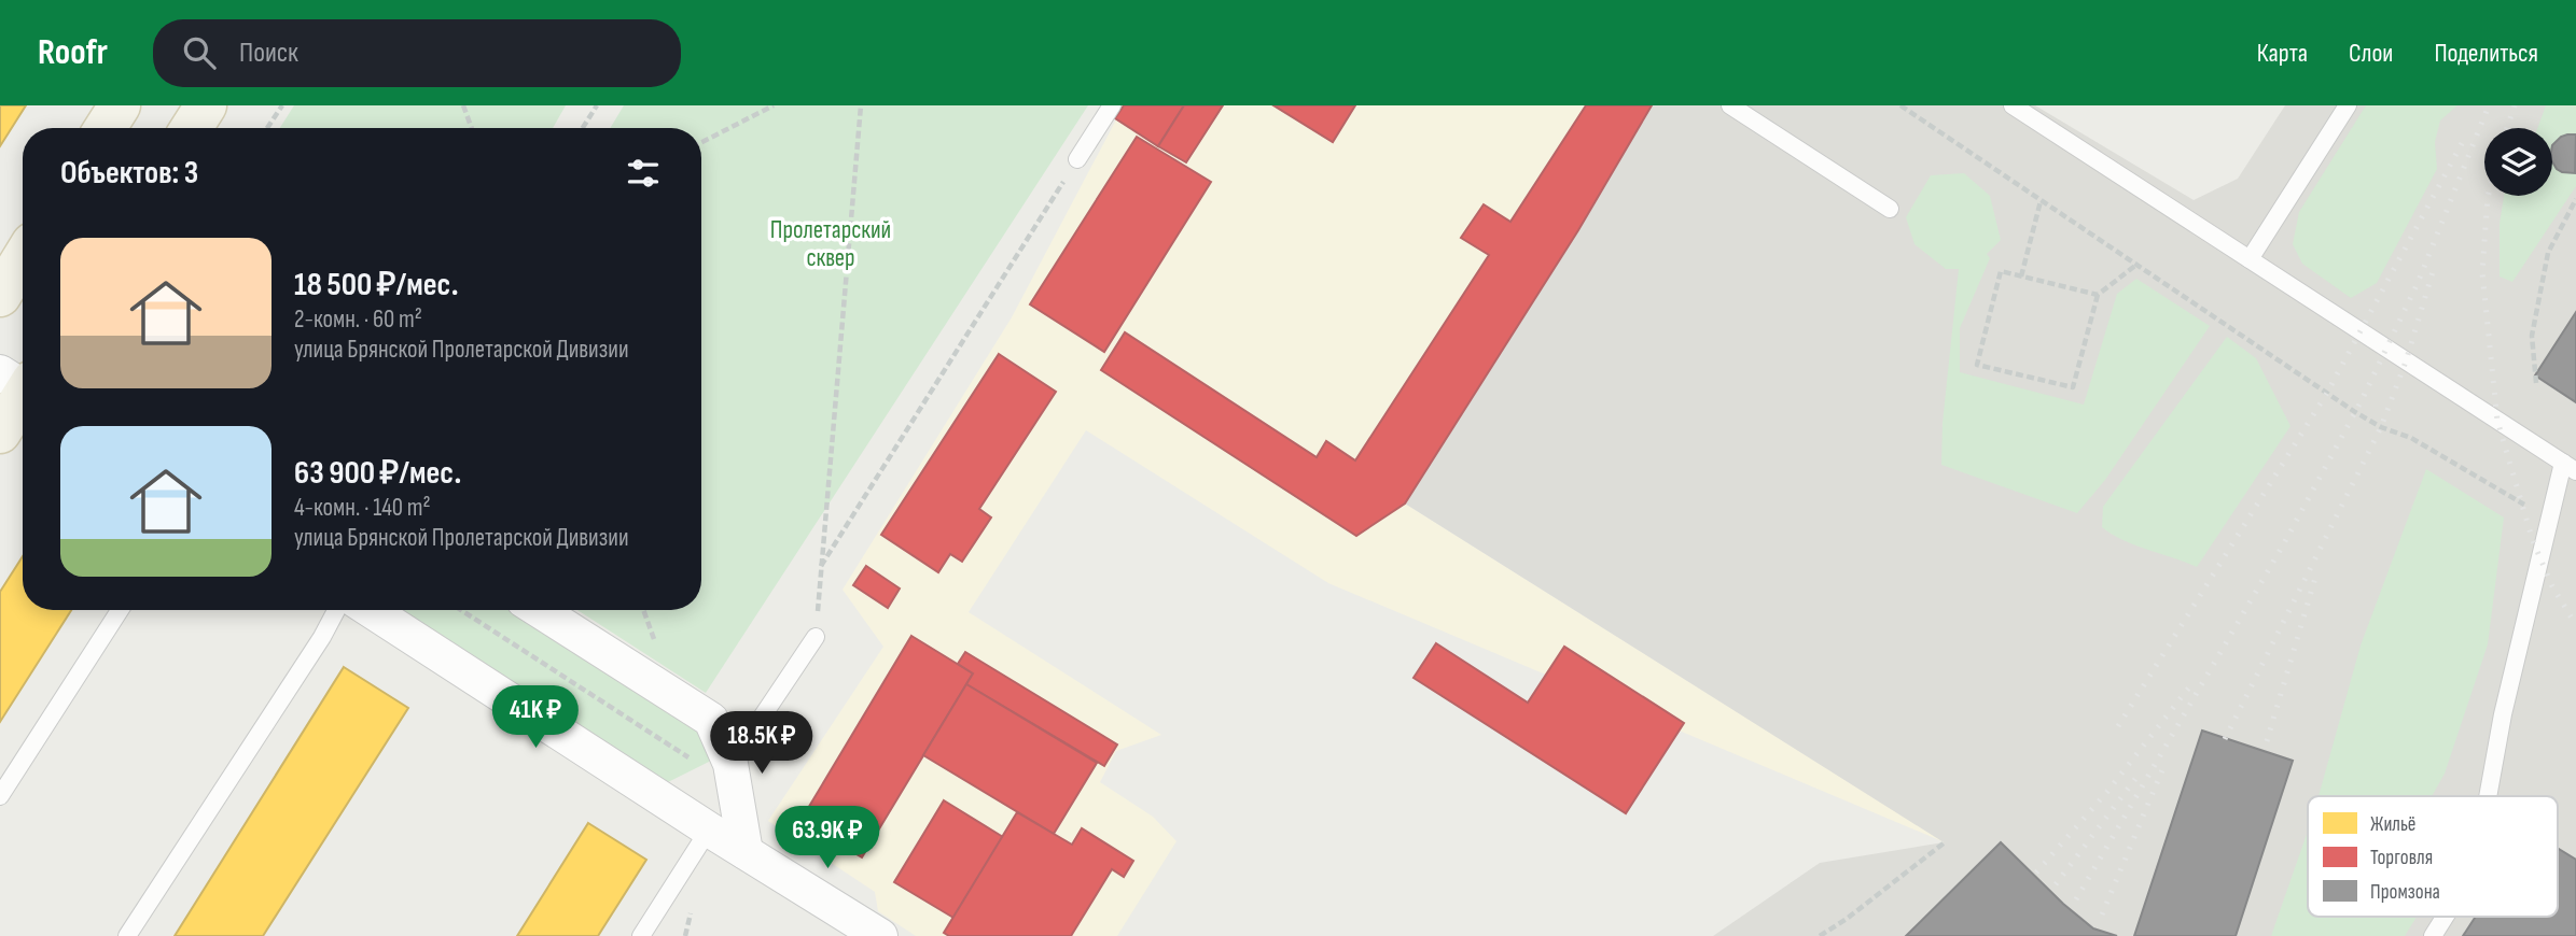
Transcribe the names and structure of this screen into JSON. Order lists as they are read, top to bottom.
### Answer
{
  "parks": ["Пролетарский сквер"],
  "legend": ["Жильё", "Торговля", "Промзона"],
  "page": {
    "header": "Roofr",
    "search": "Поиск",
    "nav": ["Карта", "Слои", "Поделиться"],
    "heading": "Объектов: 3",
    "list": [
      {
        "name": "18 500 ₽/мес.",
        "note": "2-комн. · 60 m² · улица Брянской Пролетарской Дивизии"
      },
      {
        "name": "63 900 ₽/мес.",
        "note": "4-комн. · 140 m² · улица Брянской Пролетарской Дивизии"
      }
    ],
    "price": ["41K ₽", "18.5K ₽", "63.9K ₽"]
  }
}
